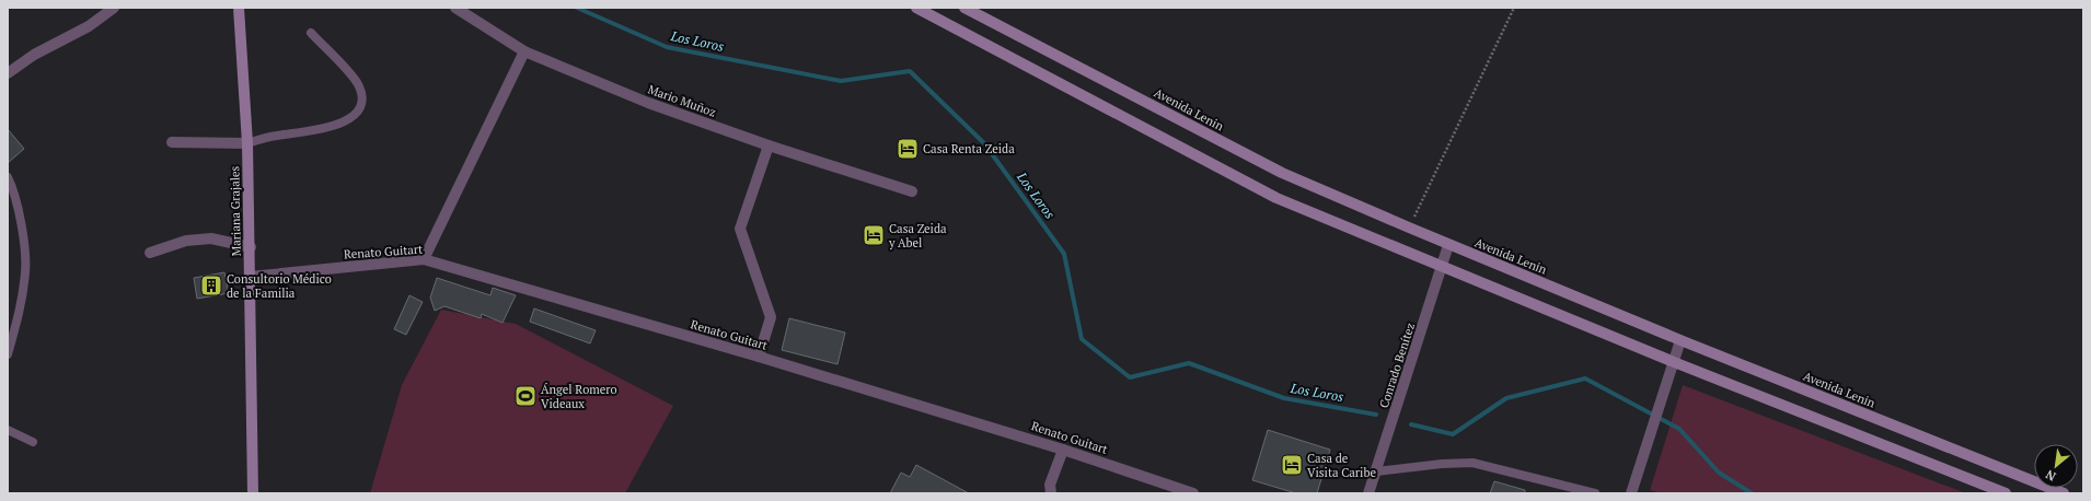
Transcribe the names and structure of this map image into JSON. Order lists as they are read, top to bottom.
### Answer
{
  "streets": {
    "main road": ["Avenida Lenin", "Mariana Grajales"],
    "street": ["Mario Muñoz", "Renato Guitart", "Conrado Benítez"]
  },
  "crossings": [
    ["Avenida Lenin", "Conrado Benítez"],
    ["Mariana Grajales", "Renato Guitart"]
  ],
  "water": ["Los Loros"],
  "places": {
    "hotel": ["Casa Renta Zeida", "Casa Zeida y Abel", "Casa de Visita Caribe"],
    "building": ["Consultorio Médico de la Familia"],
    "sports": ["Ángel Romero Videaux"]
  },
  "north": "bottom left"
}
